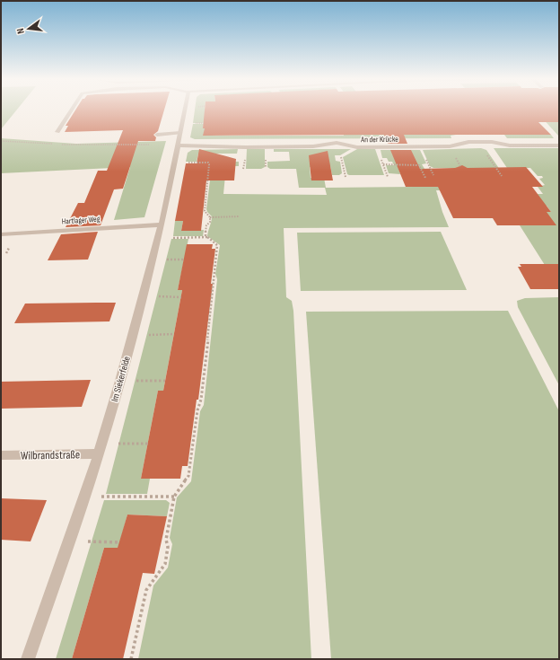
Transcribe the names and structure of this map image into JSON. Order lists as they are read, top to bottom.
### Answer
{
  "streets": {
    "street": [
      "An der Krücke",
      "Hartlager Weg",
      "Im Siekerfelde",
      "Wilbrandstraße"
    ]
  },
  "crossings": [
    ["An der Krücke", "Im Siekerfelde"],
    ["Hartlager Weg", "Im Siekerfelde"],
    ["Im Siekerfelde", "Wilbrandstraße"]
  ],
  "north": "left"
}
